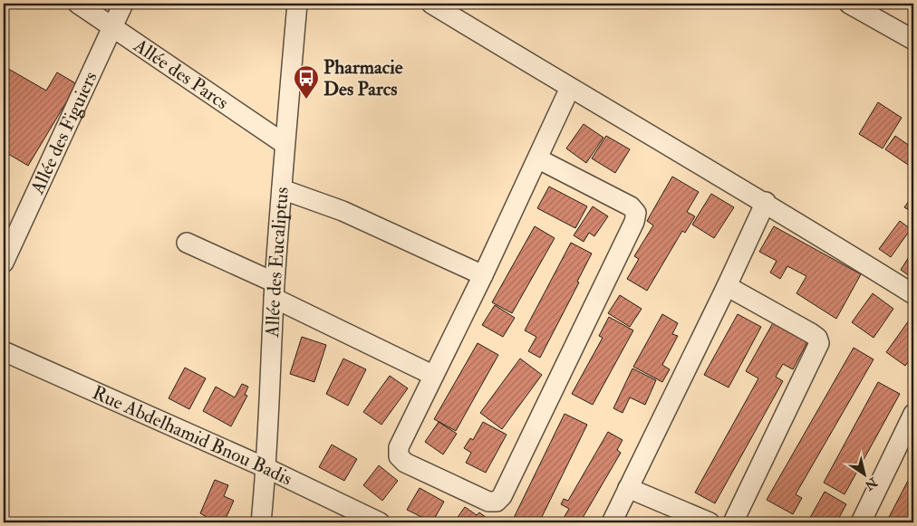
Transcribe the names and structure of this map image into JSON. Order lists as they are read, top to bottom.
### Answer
{
  "streets": {
    "street": [
      "Allée des Parcs",
      "Allée des Figuiers",
      "Allée des Eucaliptus",
      "Rue Abdelhamid Bnou Badis"
    ]
  },
  "crossings": [
    ["Allée des Parcs", "Allée des Figuiers"],
    ["Allée des Parcs", "Allée des Eucaliptus"],
    ["Allée des Eucaliptus", "Rue Abdelhamid Bnou Badis"]
  ],
  "places": {
    "bus stop": ["Pharmacie Des Parcs"]
  },
  "north": "bottom right"
}
